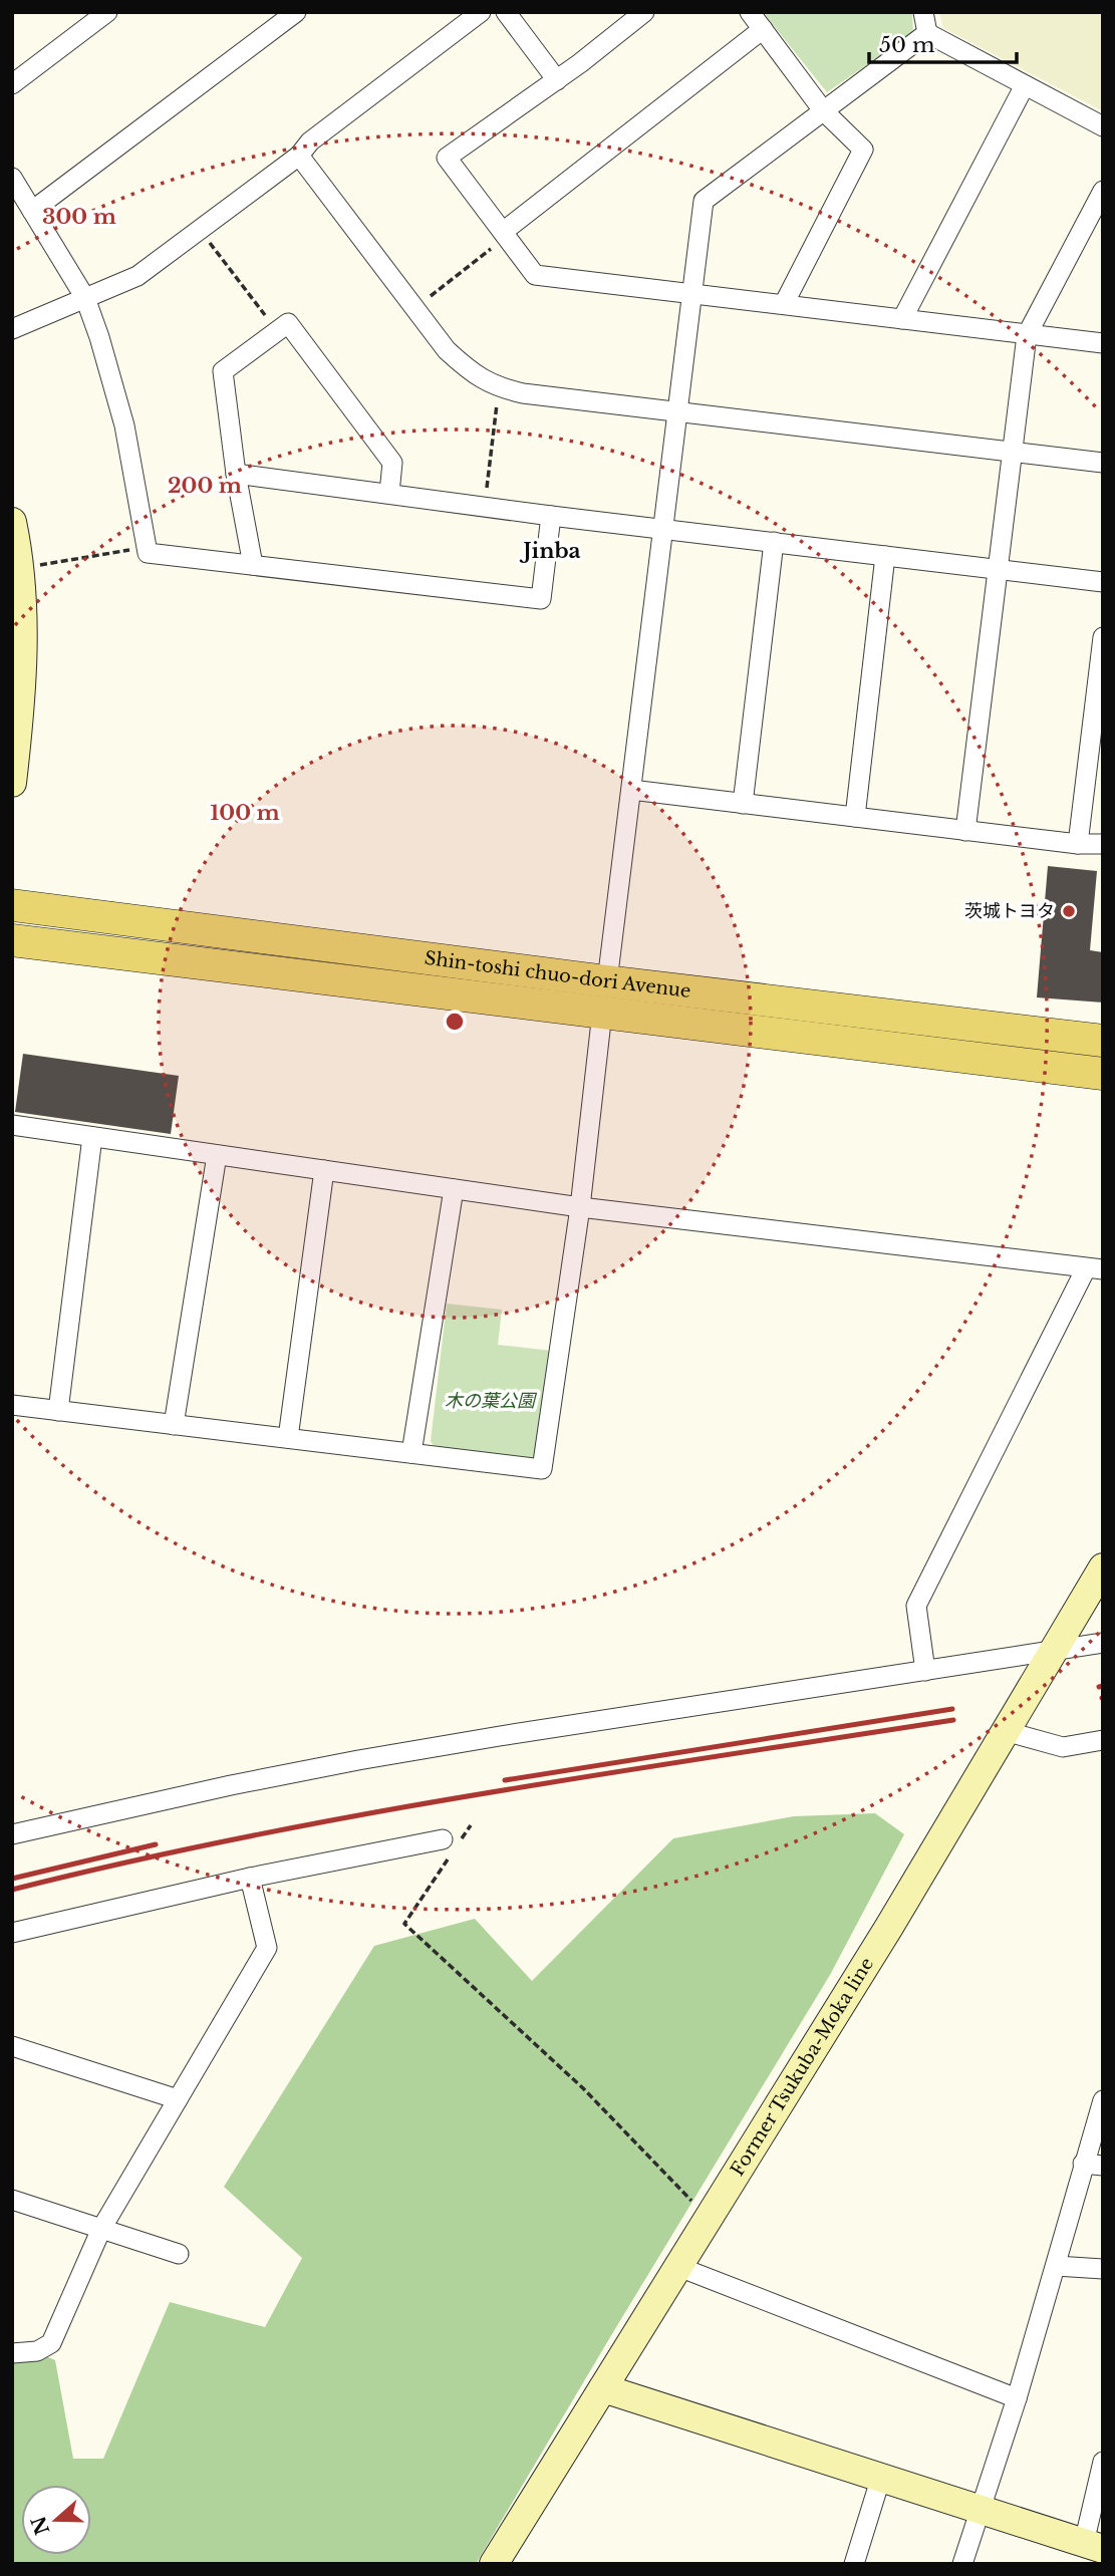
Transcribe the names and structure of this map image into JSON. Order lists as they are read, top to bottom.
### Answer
{
  "streets": {
    "main road": ["Shin-toshi chuo-dori Avenue"],
    "street": ["Former Tsukuba-Moka line"]
  },
  "districts": ["Jinba"],
  "parks": ["木の葉公園"],
  "places": ["茨城トヨタ"],
  "scale_bar": "50 m",
  "north": "left",
  "rings": ["300 m", "200 m", "100 m"]
}
